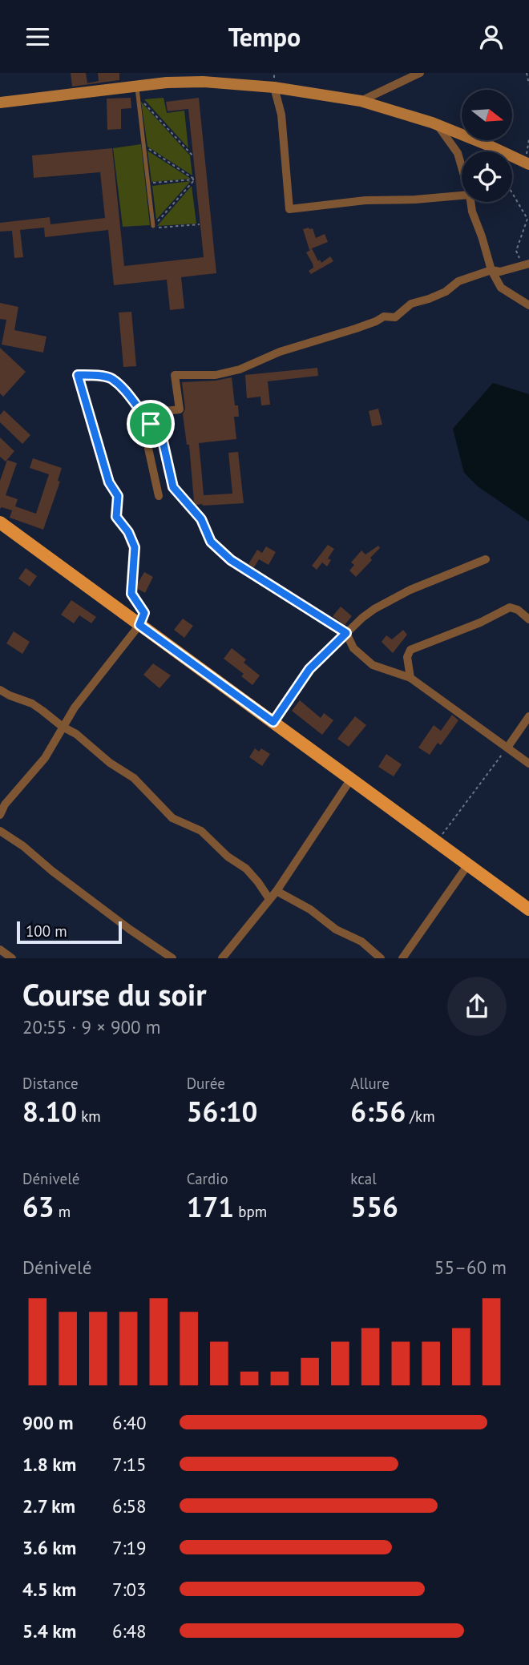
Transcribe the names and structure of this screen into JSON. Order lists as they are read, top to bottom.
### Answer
{
  "scale_bar": "100 m",
  "north": "right",
  "page": {
    "header": "Tempo",
    "scale": "100 m",
    "heading": ["Course du soir", "20:55 · 9 × 900 m"],
    "stats": [
      ["Distance", "8.10 km"],
      ["Durée", "56:10"],
      ["Allure", "6:56 /km"],
      ["Dénivelé", "63 m"],
      ["Cardio", "171 bpm"],
      ["kcal", "556"]
    ],
    "chart": ["Dénivelé", "55–60 m"],
    "list": [
      {
        "name": "900 m",
        "note": "6:40"
      },
      {
        "name": "1.8 km",
        "note": "7:15"
      },
      {
        "name": "2.7 km",
        "note": "6:58"
      },
      {
        "name": "3.6 km",
        "note": "7:19"
      },
      {
        "name": "4.5 km",
        "note": "7:03"
      },
      {
        "name": "5.4 km",
        "note": "6:48"
      }
    ]
  }
}
